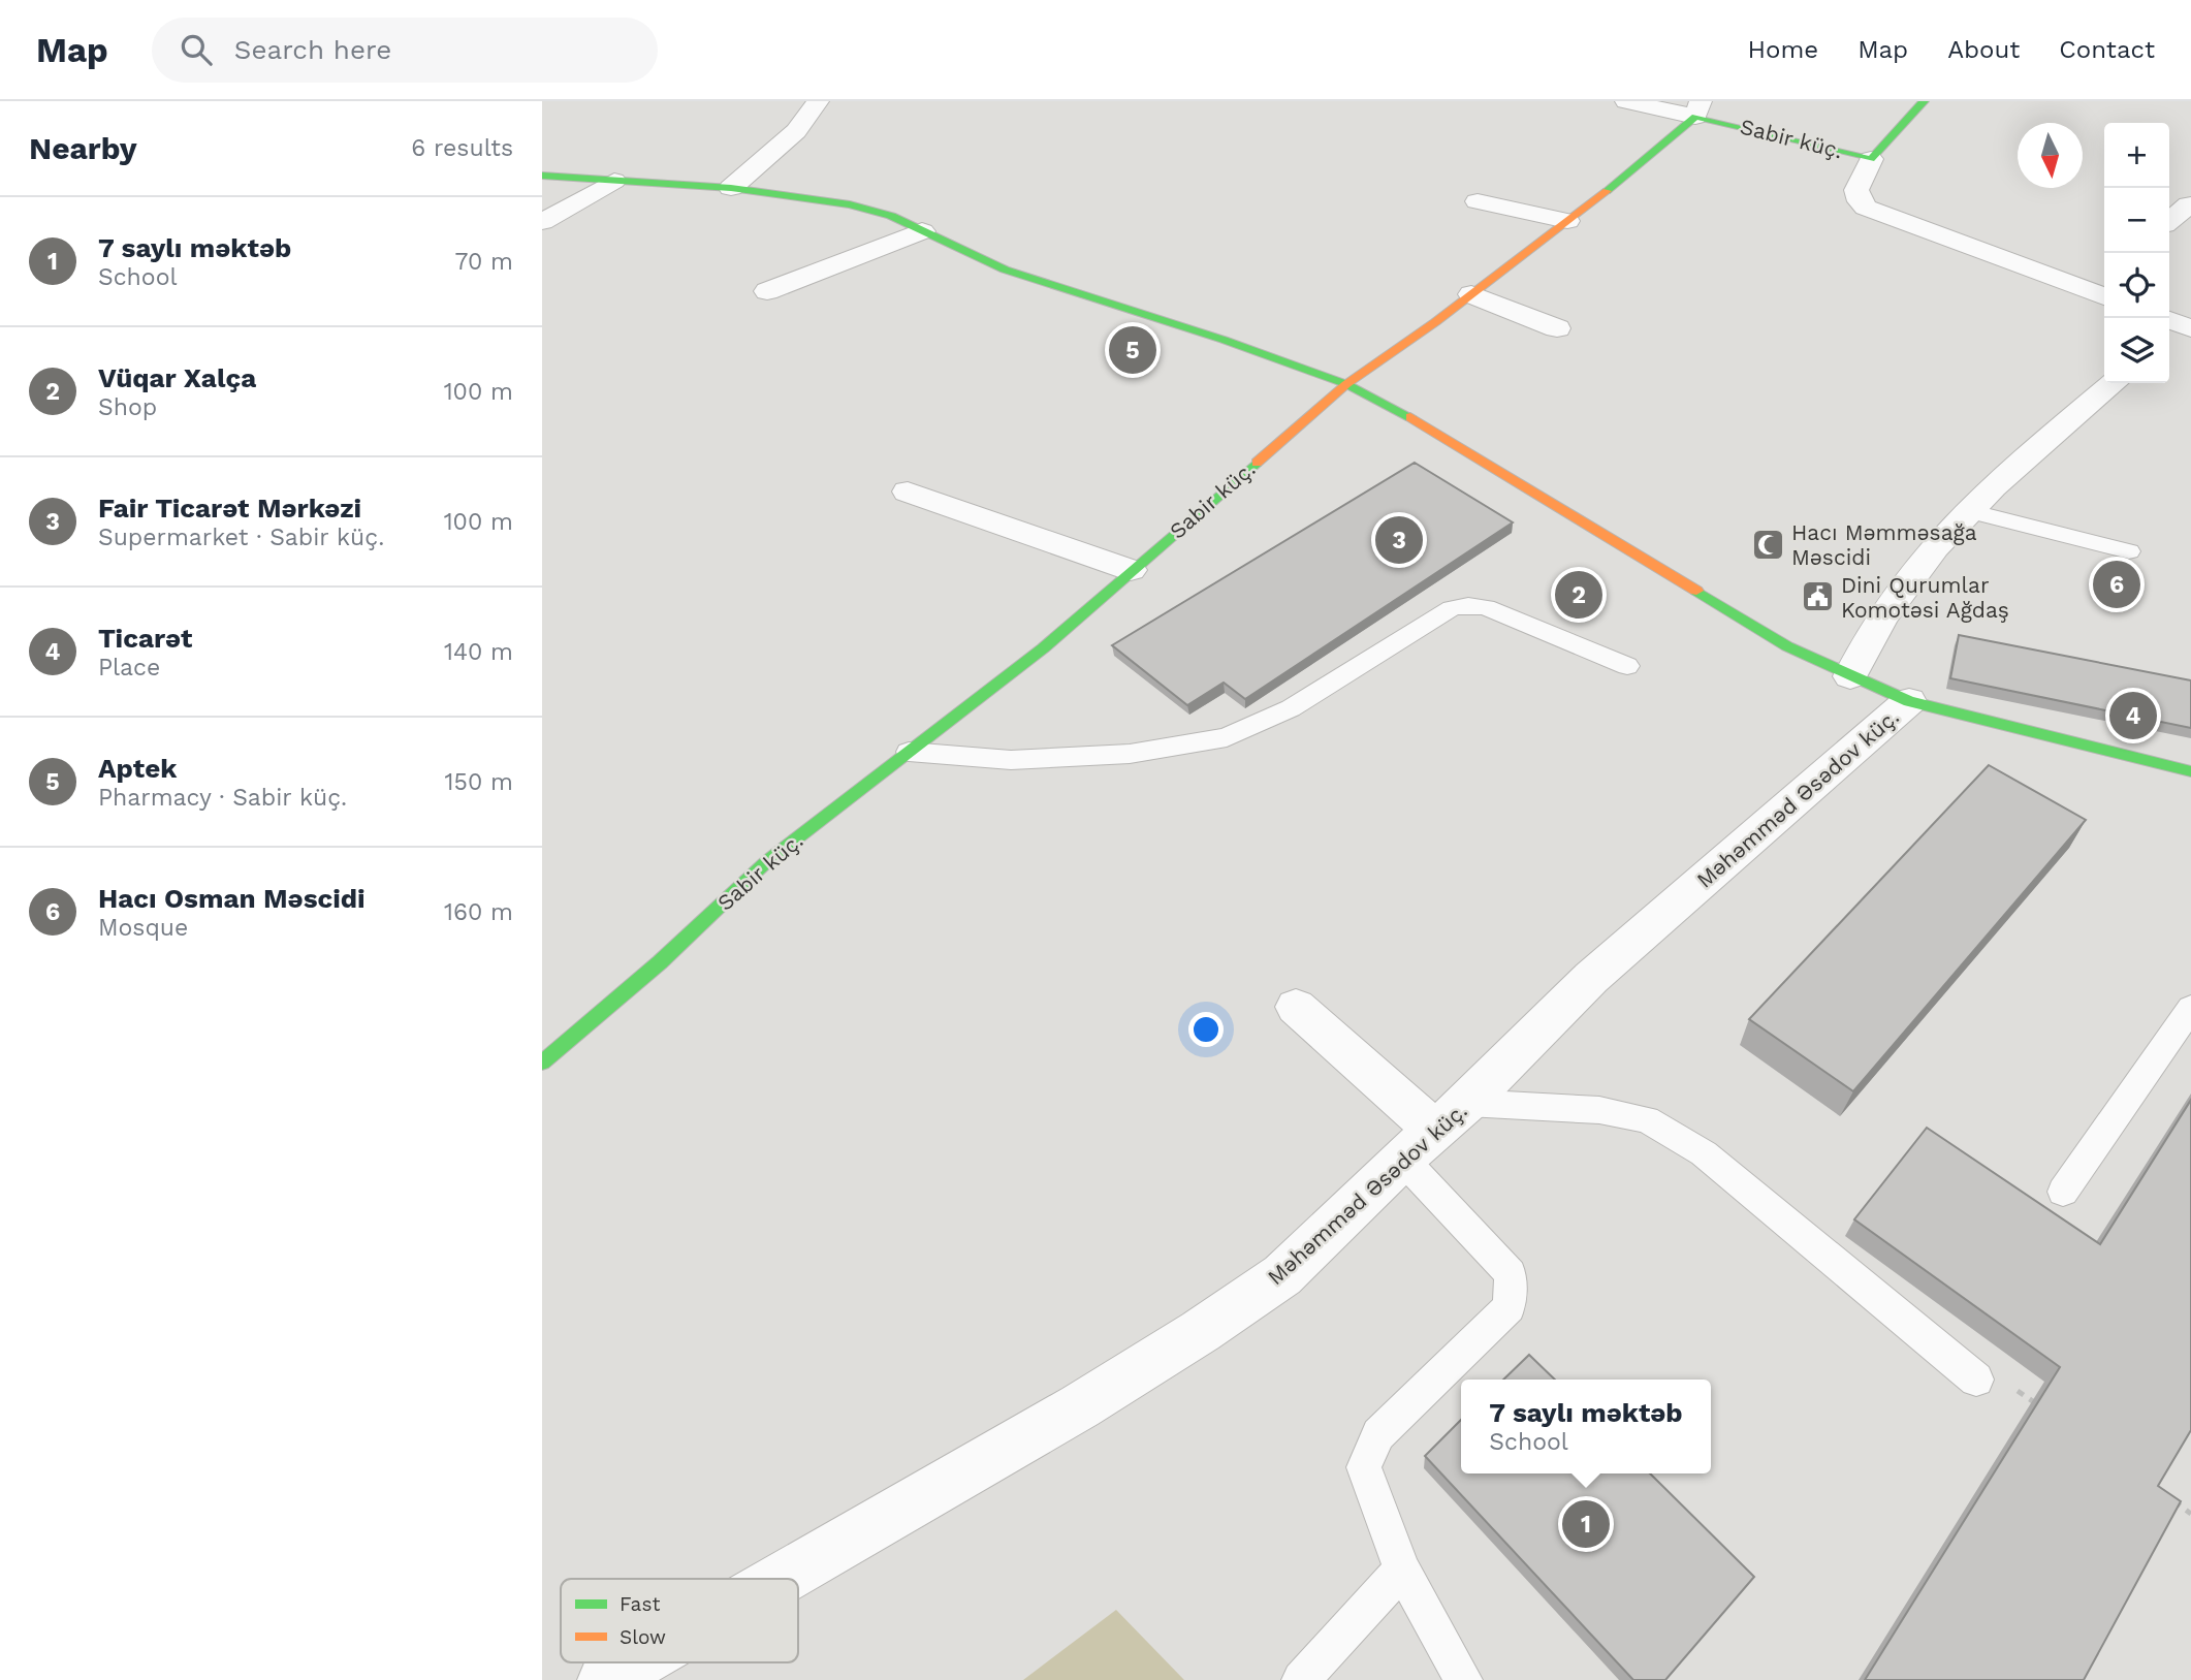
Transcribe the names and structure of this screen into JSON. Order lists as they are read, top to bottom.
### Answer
{
  "streets": {
    "street": ["Sabir küç.", "Məhəmməd Əsədov küç."]
  },
  "places": {
    "mosque": ["Hacı Məmməsağa Məscidi"],
    "public building": ["Dini Qurumlar Komotəsi Ağdaş"]
  },
  "legend": ["Fast", "Slow"],
  "north": "bottom",
  "page": {
    "header": "Map",
    "search": "Search here",
    "nav": [
      "Home",
      "Map",
      "About",
      "Contact"
    ],
    "heading": ["Nearby", "6 results"],
    "map_buttons": ["+", "−"],
    "list": [
      {
        "mark": "1",
        "name": "7 saylı məktəb",
        "note": "School",
        "value": "70 m"
      },
      {
        "mark": "2",
        "name": "Vüqar Xalça",
        "note": "Shop",
        "value": "100 m"
      },
      {
        "mark": "3",
        "name": "Fair Ticarət Mərkəzi",
        "note": "Supermarket · Sabir küç.",
        "value": "100 m"
      },
      {
        "mark": "4",
        "name": "Ticarət",
        "note": "Place",
        "value": "140 m"
      },
      {
        "mark": "5",
        "name": "Aptek",
        "note": "Pharmacy · Sabir küç.",
        "value": "150 m"
      },
      {
        "mark": "6",
        "name": "Hacı Osman Məscidi",
        "note": "Mosque",
        "value": "160 m"
      }
    ],
    "pins": [
      "5",
      "3",
      "6",
      "2",
      "4",
      "1"
    ],
    "popup": ["7 saylı məktəb", "School"]
  }
}
